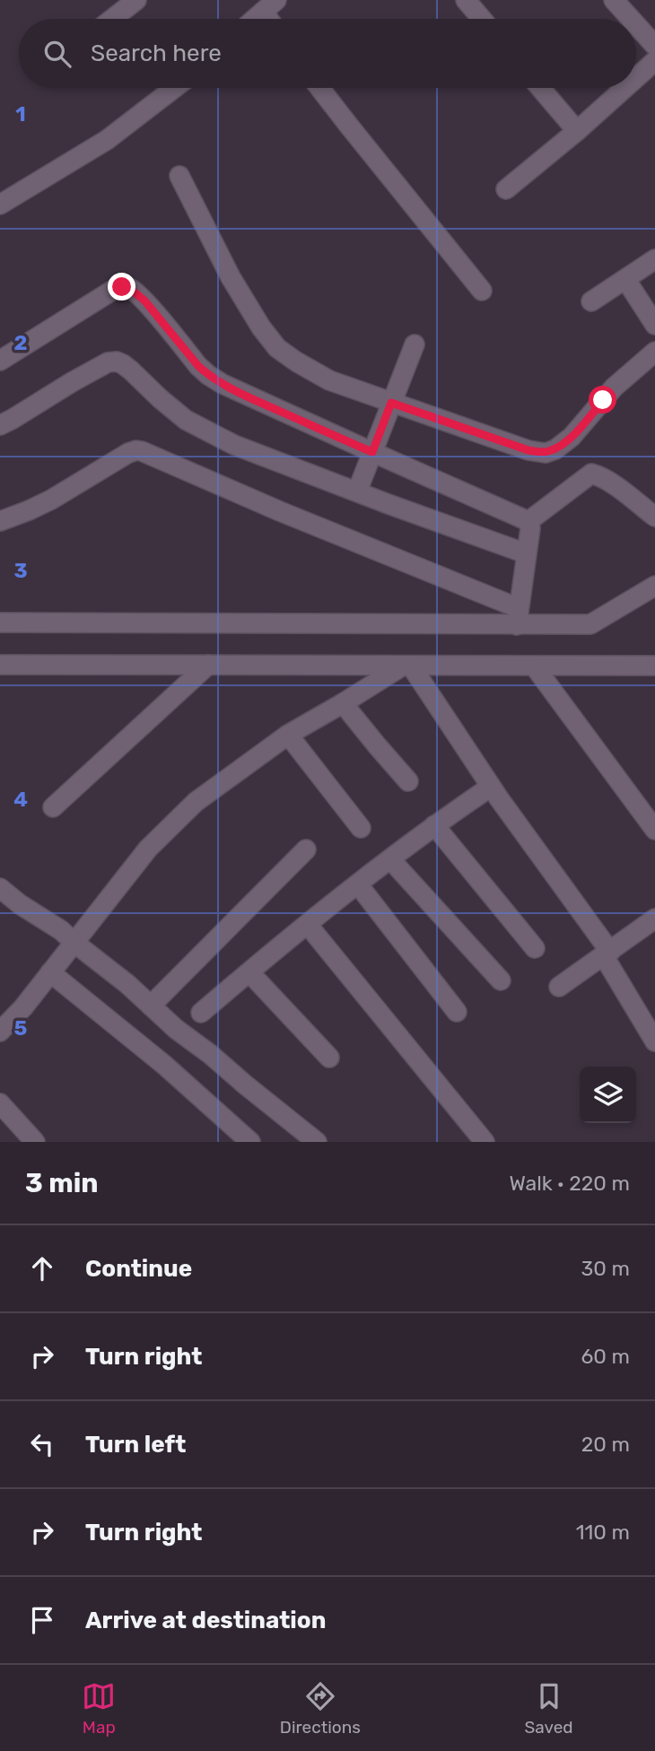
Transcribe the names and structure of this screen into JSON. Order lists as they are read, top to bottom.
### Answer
{
  "page": {
    "search": "Search here",
    "heading": ["3 min", "Walk · 220 m"],
    "list": [
      ["Continue", "30 m"],
      ["Turn right", "60 m"],
      ["Turn left", "20 m"],
      ["Turn right", "110 m"],
      "Arrive at destination"
    ],
    "nav": ["Map", "Directions", "Saved"]
  },
  "grid": {
    "rows": [
      "1",
      "2",
      "3",
      "4",
      "5"
    ]
  }
}
